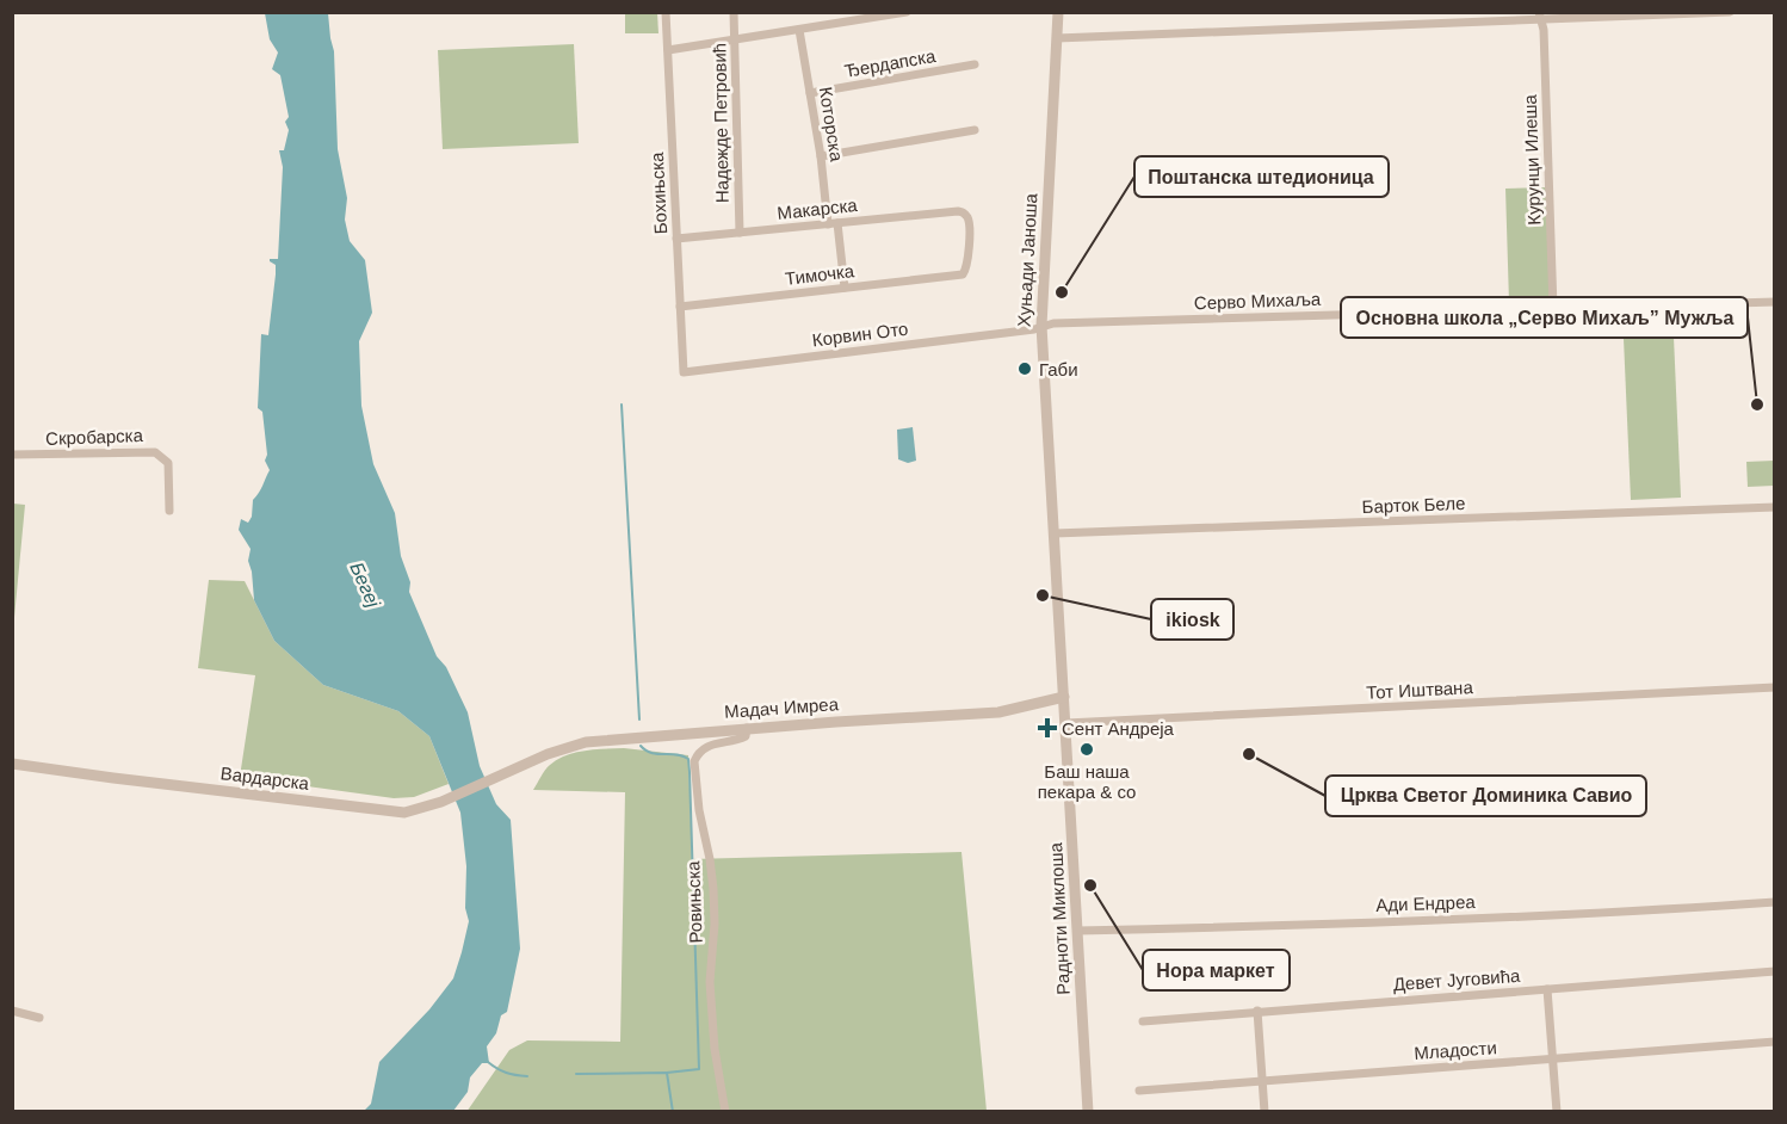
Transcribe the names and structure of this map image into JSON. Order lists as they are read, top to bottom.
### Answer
{
  "streets": {
    "street": [
      "Ђердапска",
      "Надежде Петровић",
      "Которска",
      "Курунци Илеша",
      "Бохињска",
      "Макарска",
      "Хуњади Јаноша",
      "Тимочка",
      "Серво Михаља",
      "Корвин Ото",
      "Скробарска",
      "Барток Беле",
      "Тот Иштвана",
      "Мадач Имреа",
      "Вардарска",
      "Ровињска",
      "Ади Ендреа",
      "Радноти Миклоша",
      "Девет Југовића",
      "Младости"
    ]
  },
  "crossings": [
    ["Ђердапска", "Которска"],
    ["Надежде Петровић", "Макарска"],
    ["Которска", "Макарска"],
    ["Которска", "Тимочка"],
    ["Курунци Илеша", "Серво Михаља"],
    ["Бохињска", "Макарска"],
    ["Бохињска", "Тимочка"],
    ["Бохињска", "Корвин Ото"],
    ["Макарска", "Тимочка"],
    ["Хуњади Јаноша", "Серво Михаља"],
    ["Хуњади Јаноша", "Корвин Ото"],
    ["Хуњади Јаноша", "Барток Беле"],
    ["Хуњади Јаноша", "Тот Иштвана"],
    ["Хуњади Јаноша", "Мадач Имреа"],
    ["Хуњади Јаноша", "Радноти Миклоша"],
    ["Серво Михаља", "Корвин Ото"],
    ["Тот Иштвана", "Радноти Миклоша"],
    ["Мадач Имреа", "Вардарска"],
    ["Мадач Имреа", "Ровињска"],
    ["Ади Ендреа", "Радноти Миклоша"]
  ],
  "water": ["Бегеј"],
  "places": {
    "other": [
      "Поштанска штедионица",
      "Габи",
      "Основна школа „Серво Михаљ” Мужља",
      "ikiosk",
      "Баш наша пекара & co",
      "Црква Светог Доминика Савио",
      "Нора маркет"
    ],
    "health": ["Сент Андреја"]
  }
}
